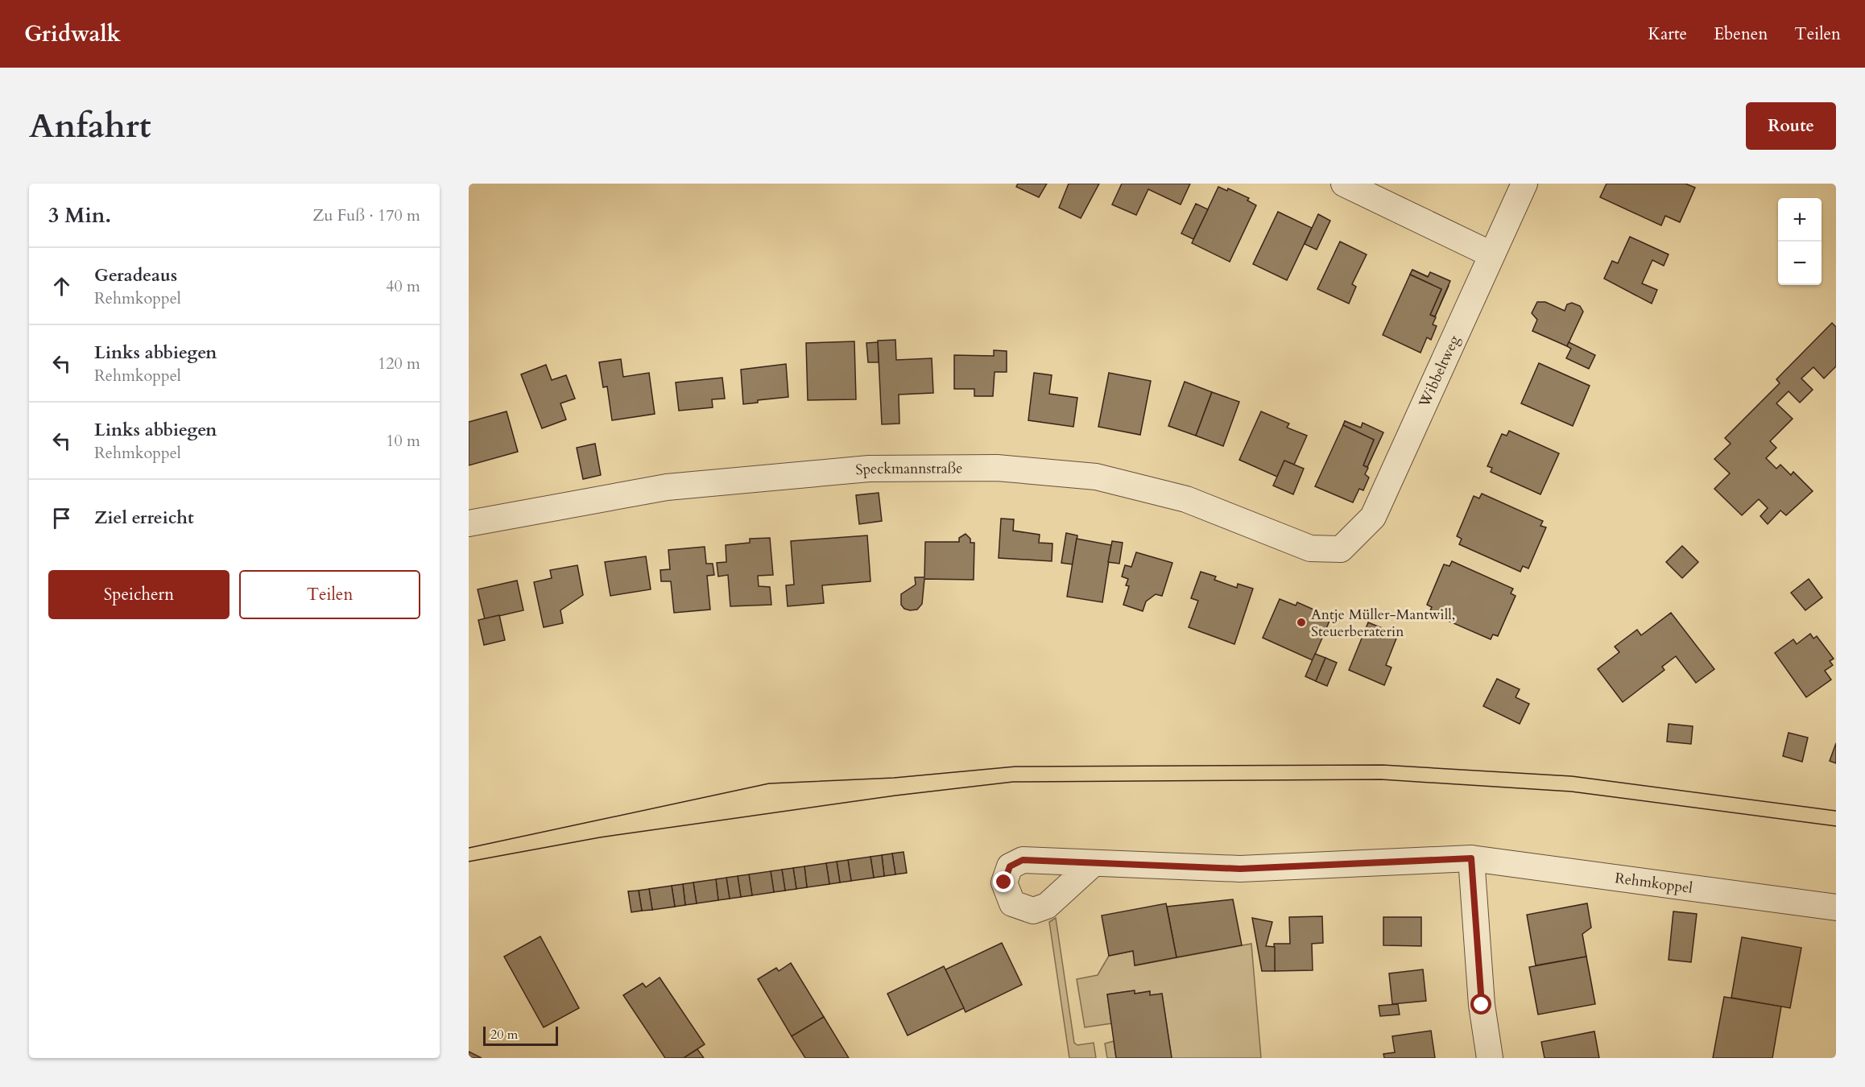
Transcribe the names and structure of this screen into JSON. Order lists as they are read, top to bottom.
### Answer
{
  "streets": {
    "street": ["Wibbeltweg", "Speckmannstraße", "Rehmkoppel"]
  },
  "crossings": [
    ["Wibbeltweg", "Speckmannstraße"]
  ],
  "places": ["Antje Müller-Mantwill, Steuerberaterin"],
  "scale_bar": "20 m",
  "page": {
    "header": "Gridwalk",
    "nav": ["Karte", "Ebenen", "Teilen"],
    "buttons": [
      "Route",
      ["Speichern", "Teilen"]
    ],
    "title": "Anfahrt",
    "heading": ["3 Min.", "Zu Fuß · 170 m"],
    "map_buttons": ["+", "−"],
    "list": [
      ["Geradeaus", "Rehmkoppel", "40 m"],
      ["Links abbiegen", "Rehmkoppel", "120 m"],
      ["Links abbiegen", "Rehmkoppel", "10 m"],
      "Ziel erreicht"
    ],
    "scale": "20 m"
  }
}
